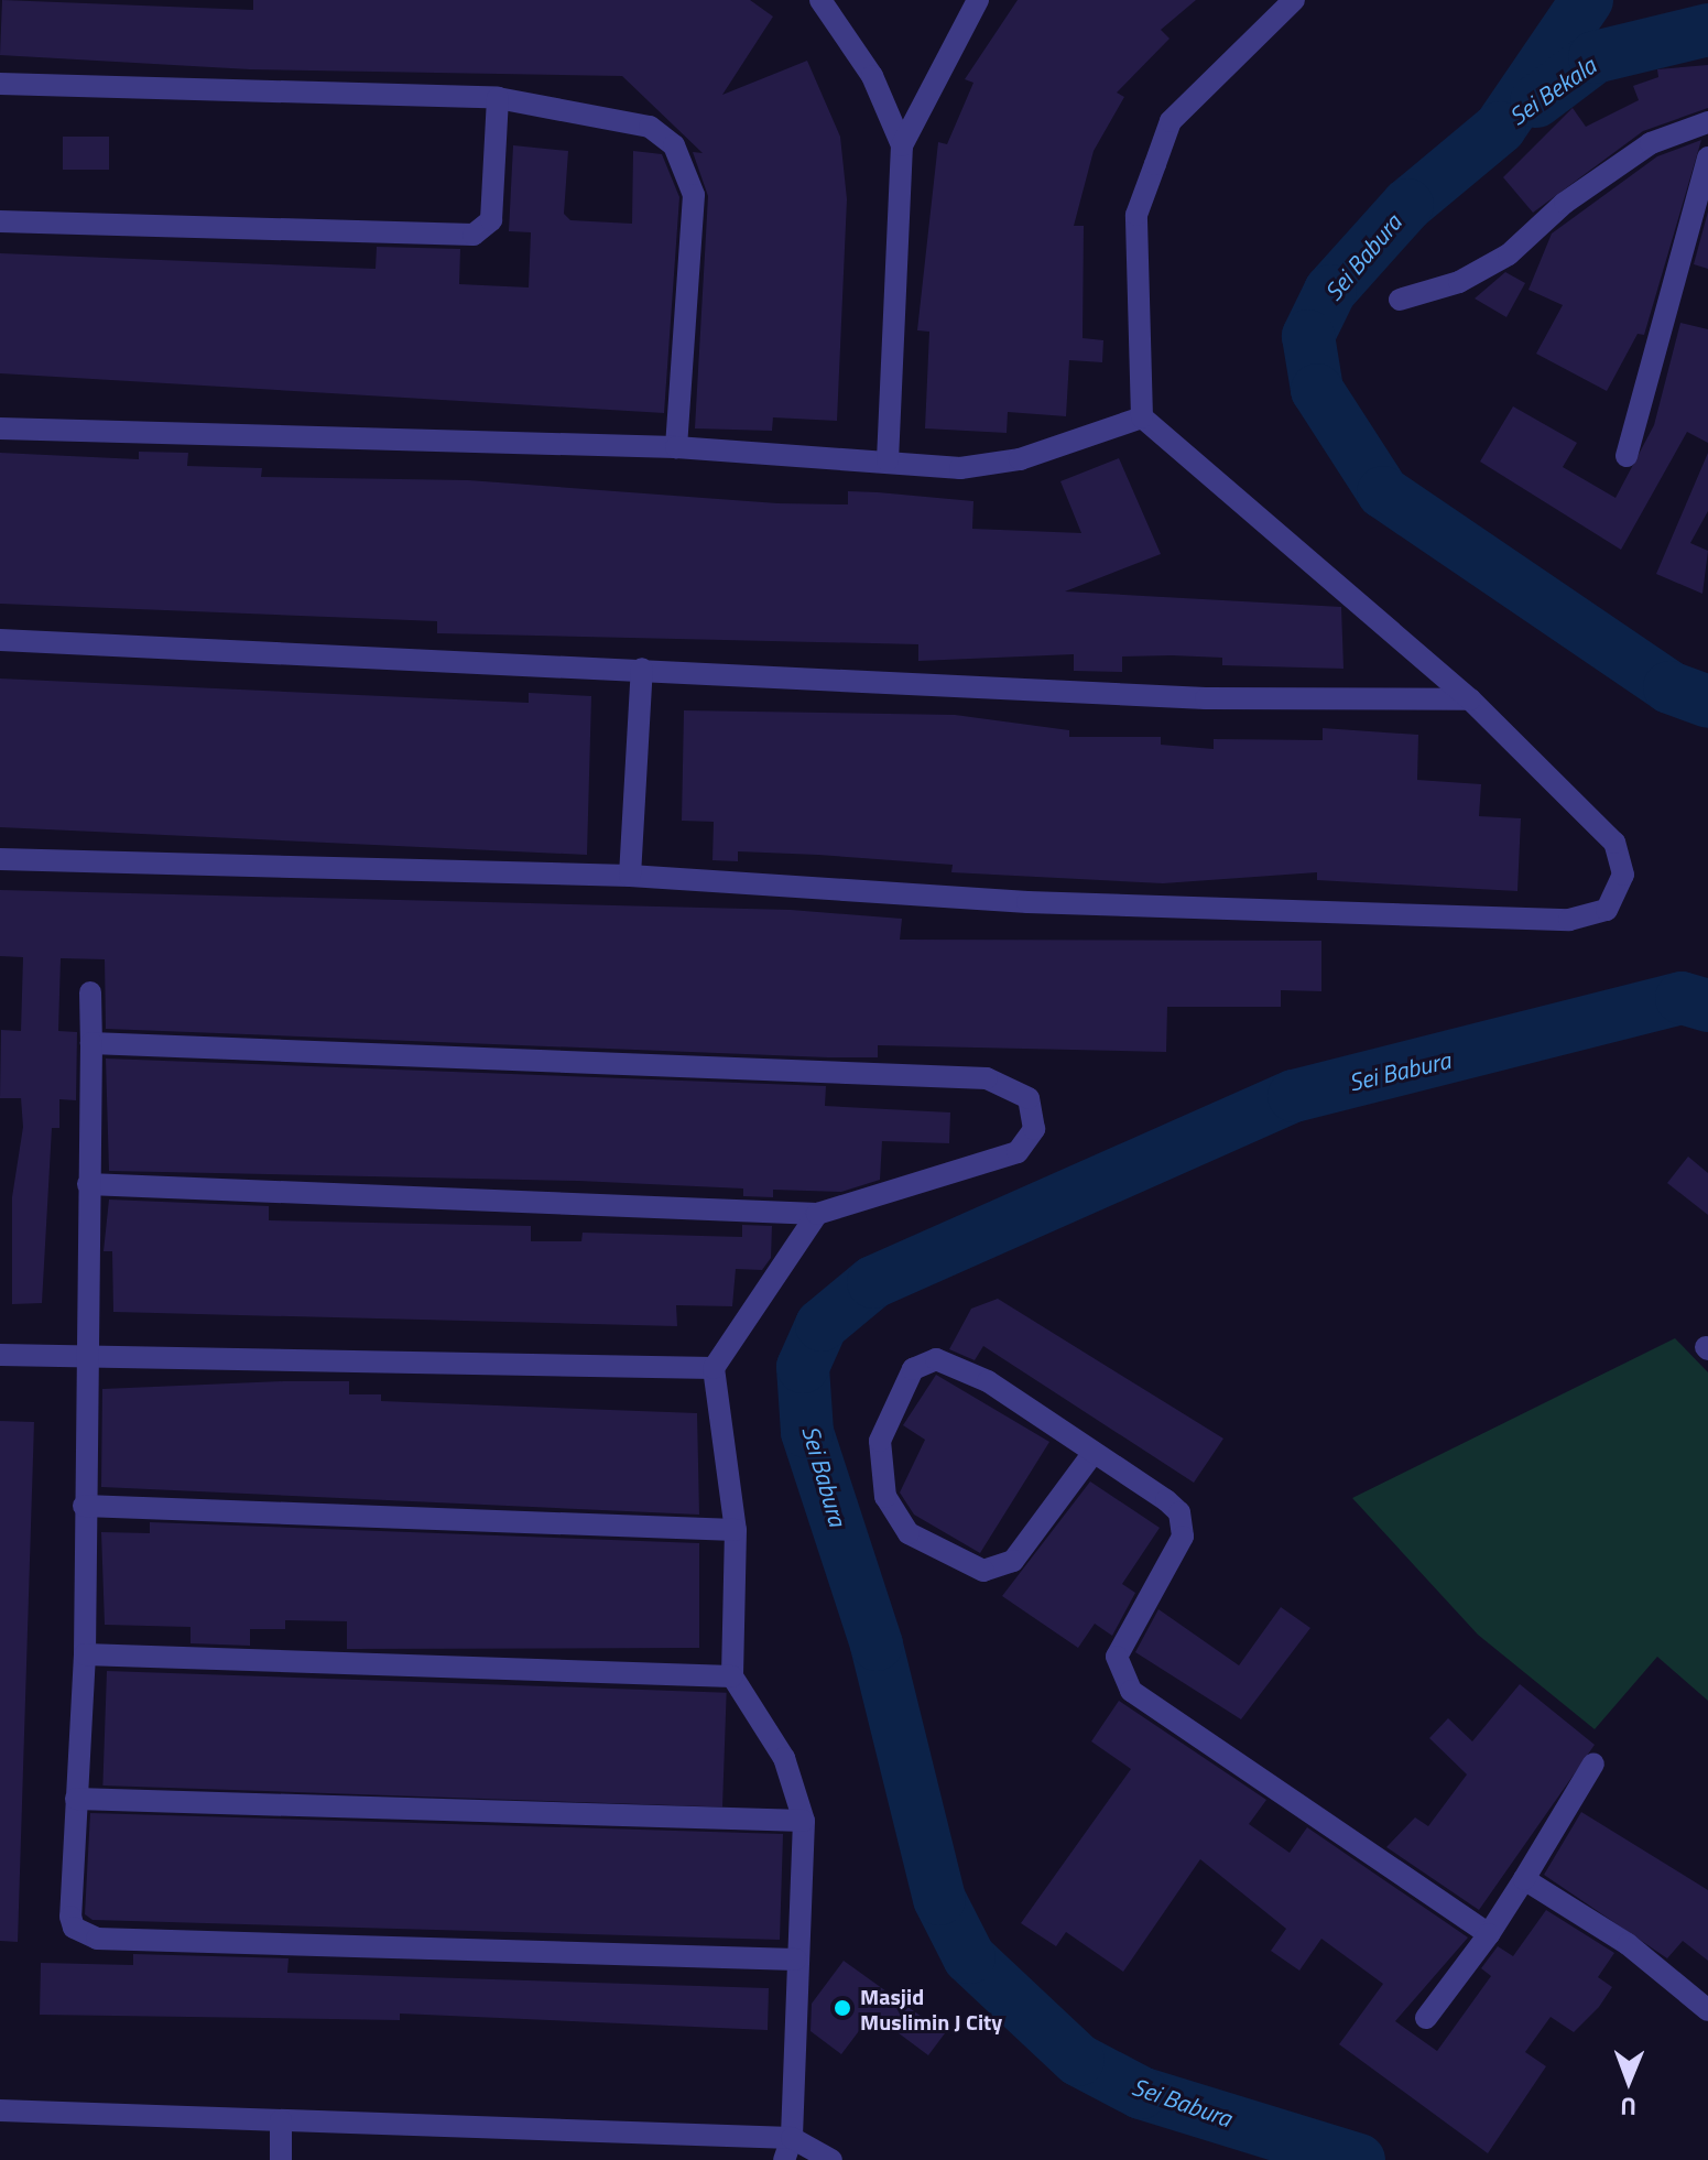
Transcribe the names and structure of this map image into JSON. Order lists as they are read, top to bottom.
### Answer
{
  "water": ["Sei Bekala", "Sei Babura"],
  "places": ["Masjid Muslimin J City"],
  "north": "bottom"
}
